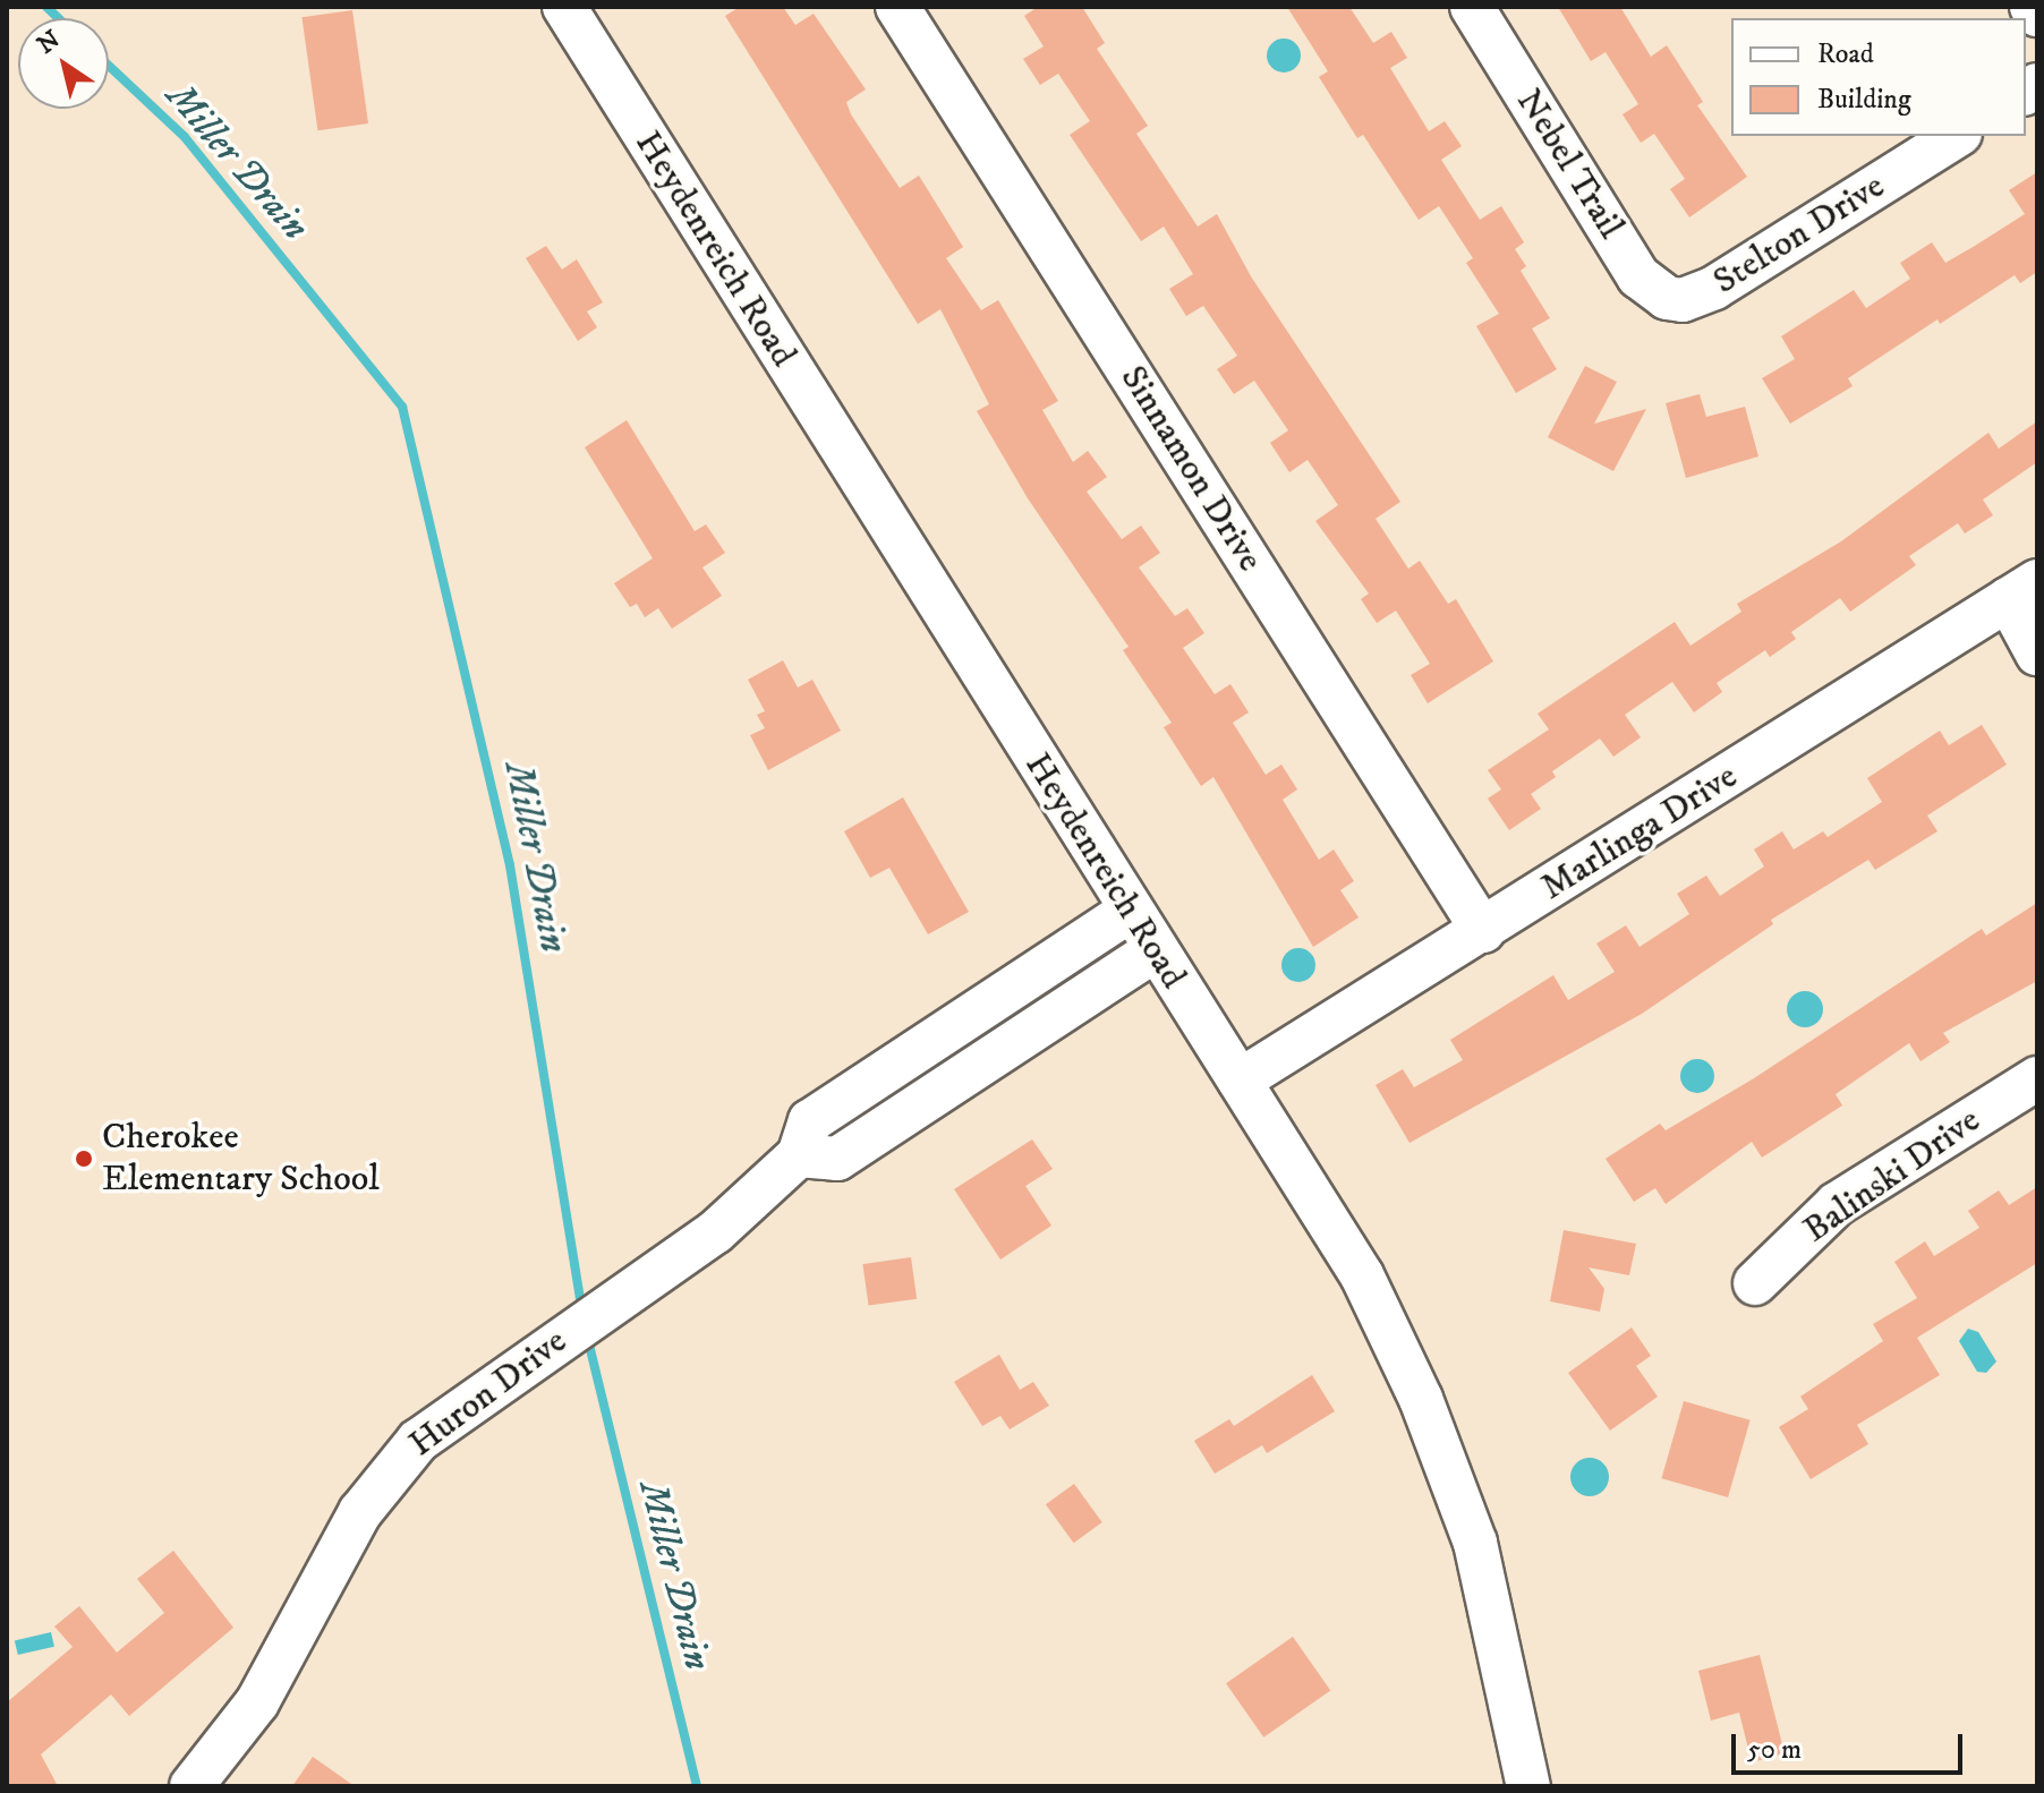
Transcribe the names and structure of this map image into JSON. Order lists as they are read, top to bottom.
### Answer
{
  "streets": {
    "street": [
      "Nebel Trail",
      "Stelton Drive",
      "Heydenreich Road",
      "Sinnamon Drive",
      "Marlinga Drive",
      "Balinski Drive",
      "Huron Drive"
    ]
  },
  "crossings": [
    ["Nebel Trail", "Stelton Drive"],
    ["Heydenreich Road", "Marlinga Drive"],
    ["Heydenreich Road", "Huron Drive"],
    ["Sinnamon Drive", "Marlinga Drive"]
  ],
  "water": ["Miller Drain"],
  "places": ["Cherokee Elementary School"],
  "legend": ["Road", "Building"],
  "scale_bar": "50 m",
  "north": "top left"
}
